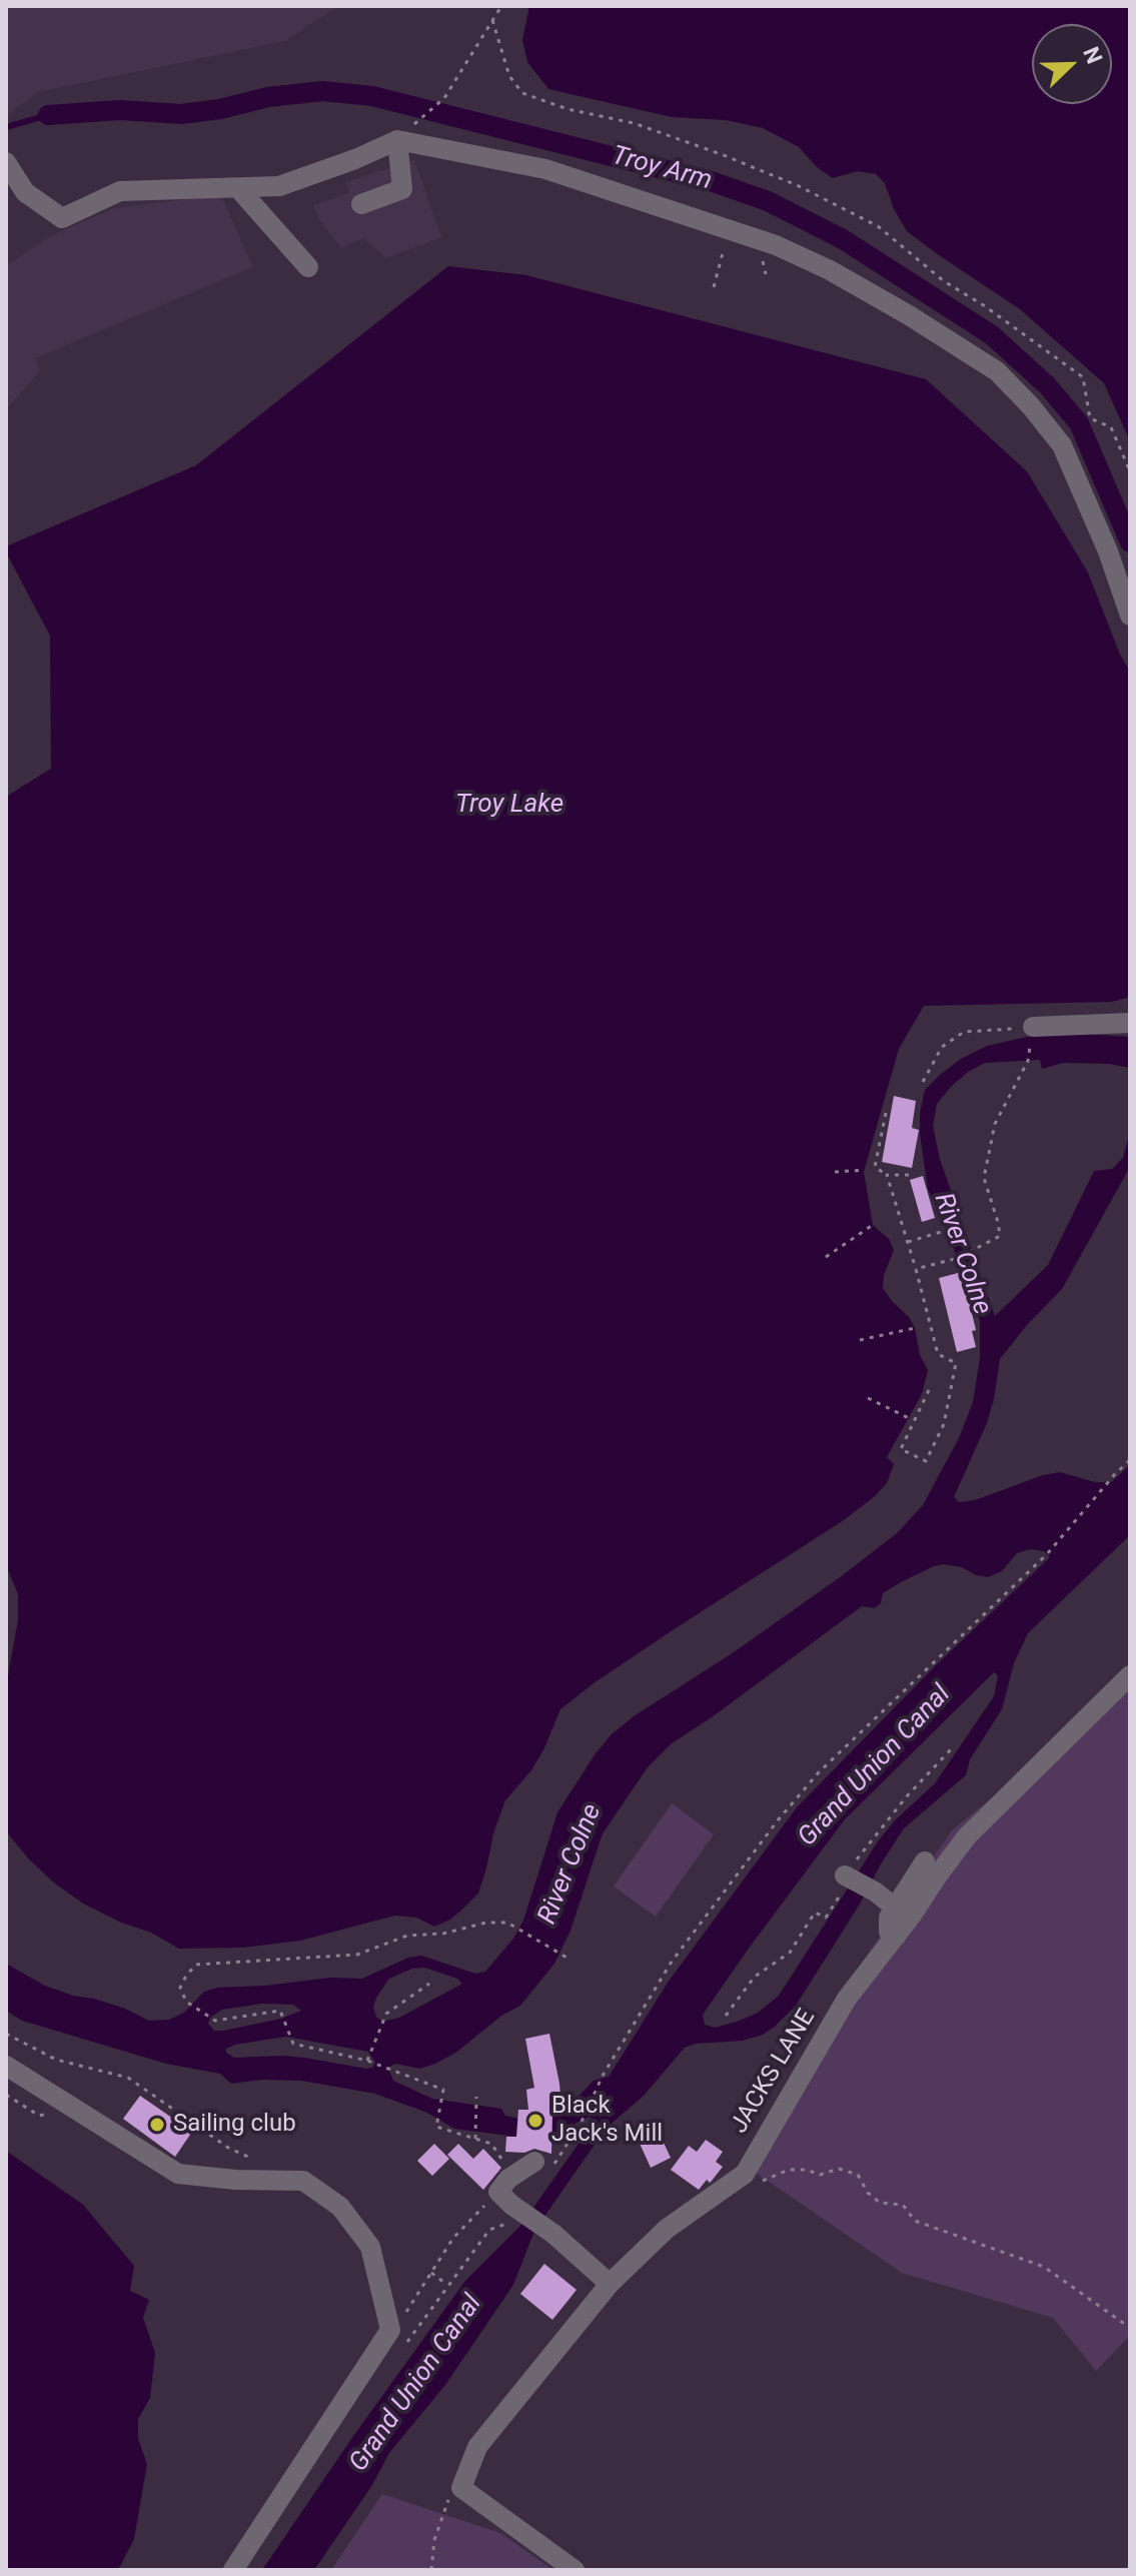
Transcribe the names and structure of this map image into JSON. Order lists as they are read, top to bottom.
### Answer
{
  "streets": {
    "street": ["JACKS LANE"]
  },
  "water": [
    "Troy Arm",
    "Troy Lake",
    "River Colne",
    "Grand Union Canal"
  ],
  "places": ["Black Jack's Mill", "Sailing club"],
  "north": "top right"
}
